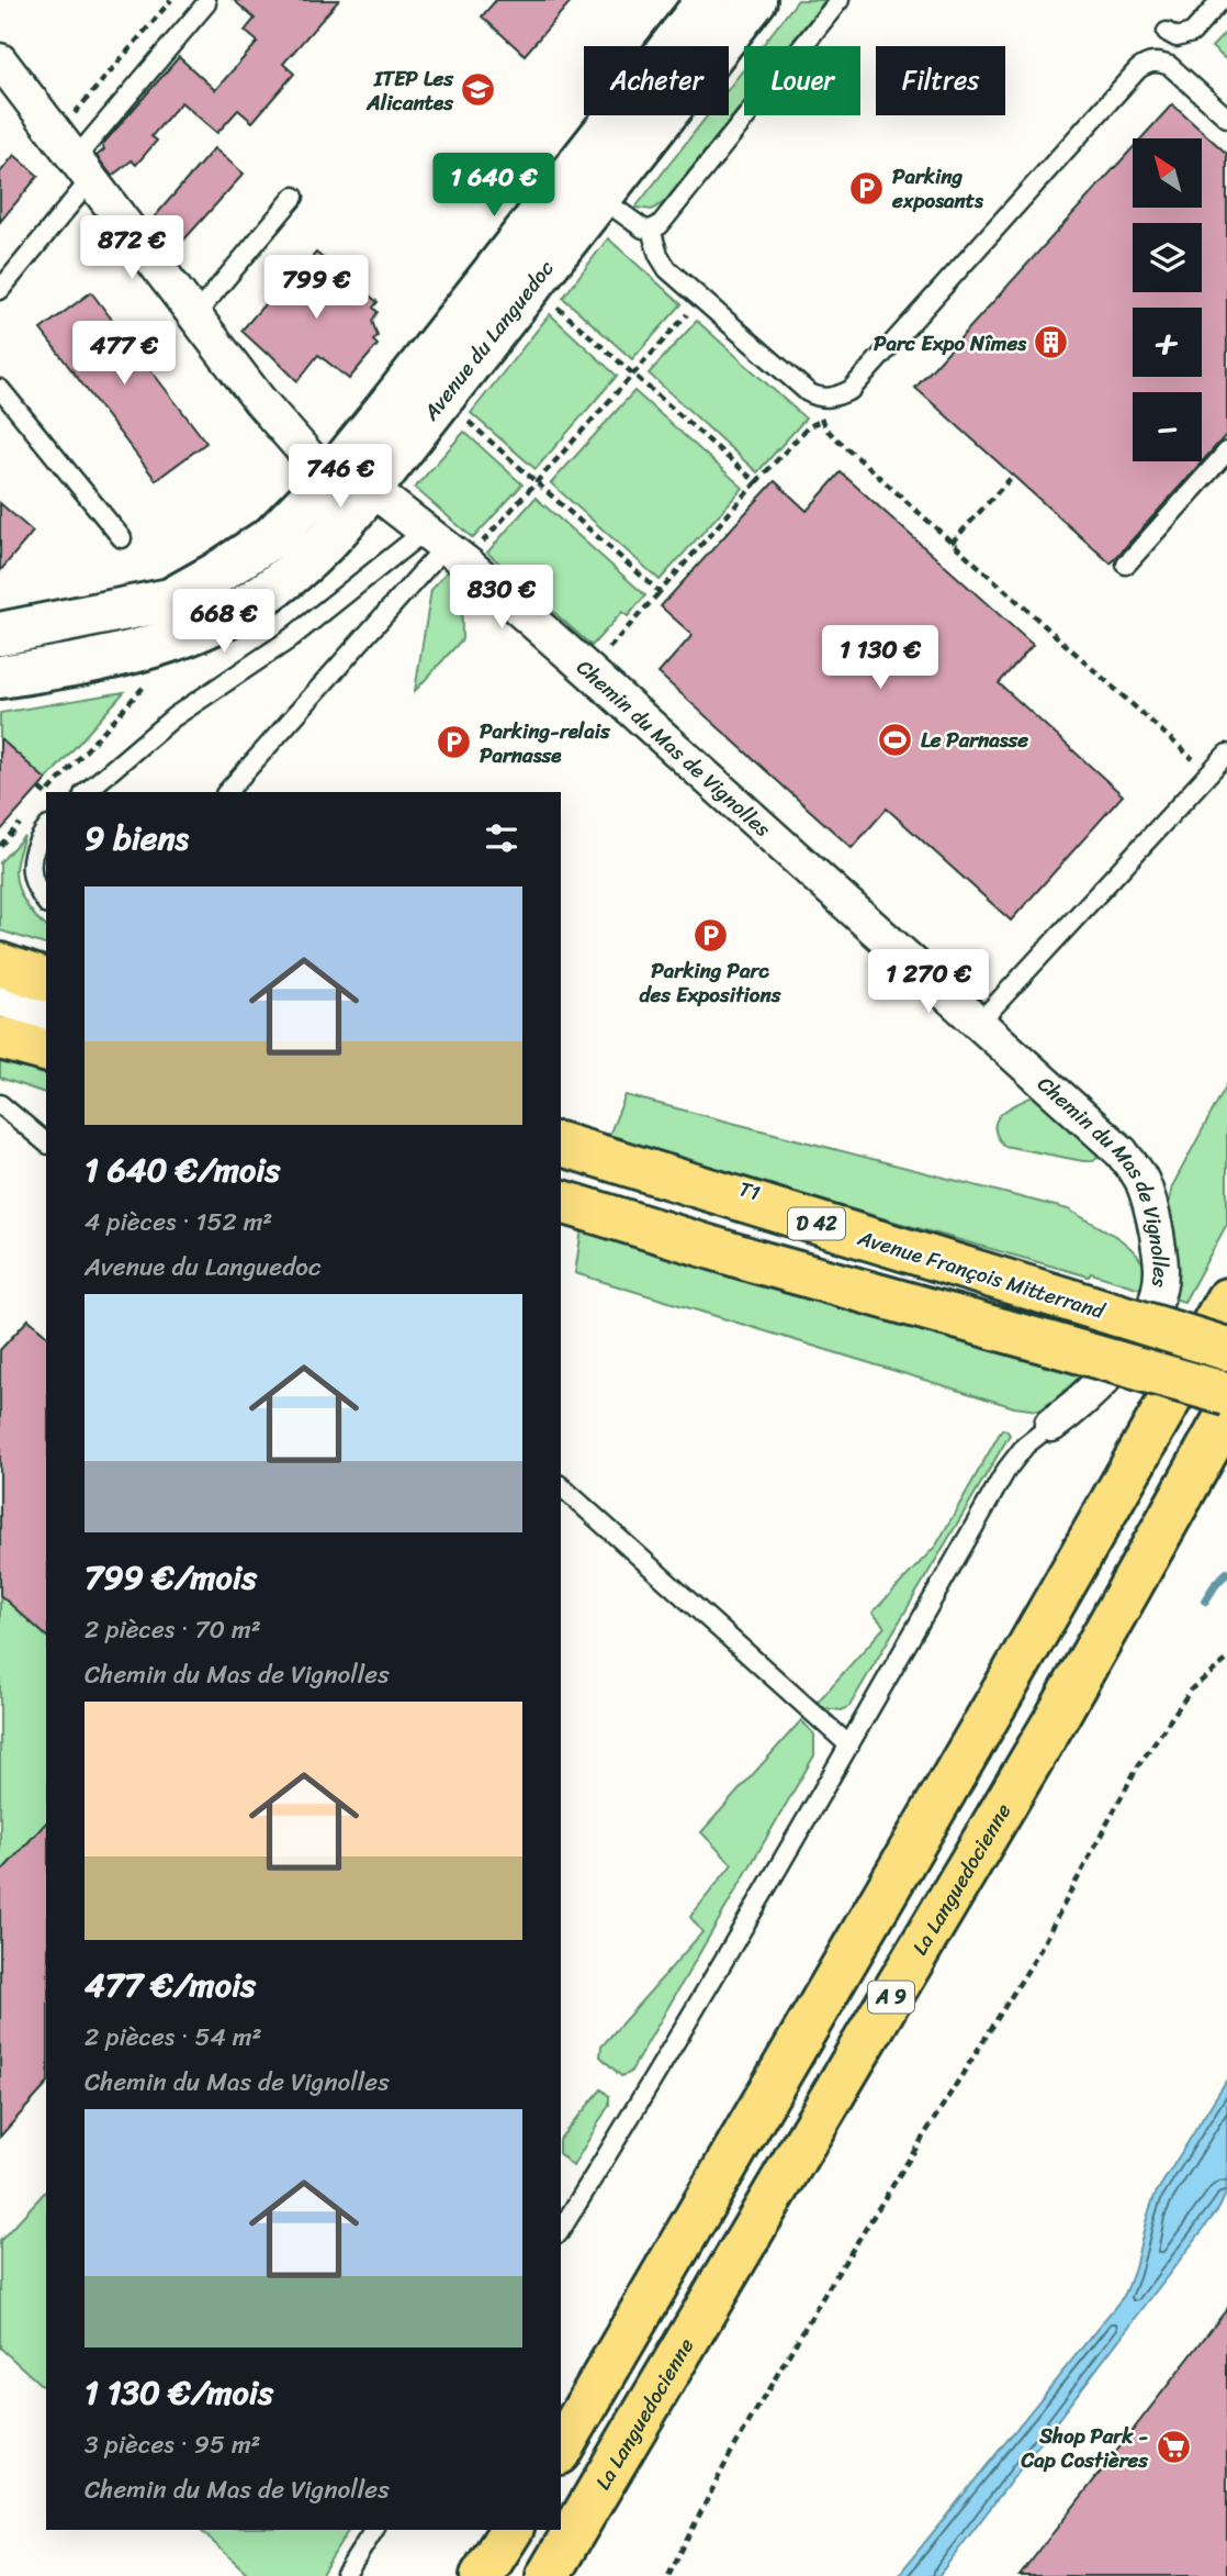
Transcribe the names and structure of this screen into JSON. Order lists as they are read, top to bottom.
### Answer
{
  "streets": {
    "main road": [
      "D 42",
      "Avenue François Mitterrand",
      "La Languedocienne",
      "A 9"
    ],
    "street": ["Avenue du Languedoc", "Chemin du Mas de Vignolles"],
    "lane": ["T1"]
  },
  "crossings": [
    ["Avenue du Languedoc", "Chemin du Mas de Vignolles"],
    ["T1", "Avenue François Mitterrand"]
  ],
  "places": {
    "school or university": ["ITEP Les Alicantes"],
    "parking": ["Parking exposants", "Parking-relais Parnasse", "Parking Parc des Expositions"],
    "building": ["Parc Expo Nîmes"],
    "sports": ["Le Parnasse"],
    "supermarket": ["Shop Park - Cap Costières"]
  },
  "north": "top left",
  "page": {
    "chip": ["Acheter", "Louer", "Filtres"],
    "map_buttons": ["+", "−"],
    "price": [
      "1 640 €",
      "872 €",
      "799 €",
      "477 €",
      "746 €",
      "830 €",
      "668 €",
      "1 130 €",
      "1 270 €"
    ],
    "heading": "9 biens",
    "list": [
      {
        "name": "1 640 €/mois",
        "note": "4 pièces · 152 m² · Avenue du Languedoc"
      },
      {
        "name": "799 €/mois",
        "note": "2 pièces · 70 m² · Chemin du Mas de Vignolles"
      },
      {
        "name": "477 €/mois",
        "note": "2 pièces · 54 m² · Chemin du Mas de Vignolles"
      },
      {
        "name": "1 130 €/mois",
        "note": "3 pièces · 95 m² · Chemin du Mas de Vignolles"
      }
    ]
  }
}
